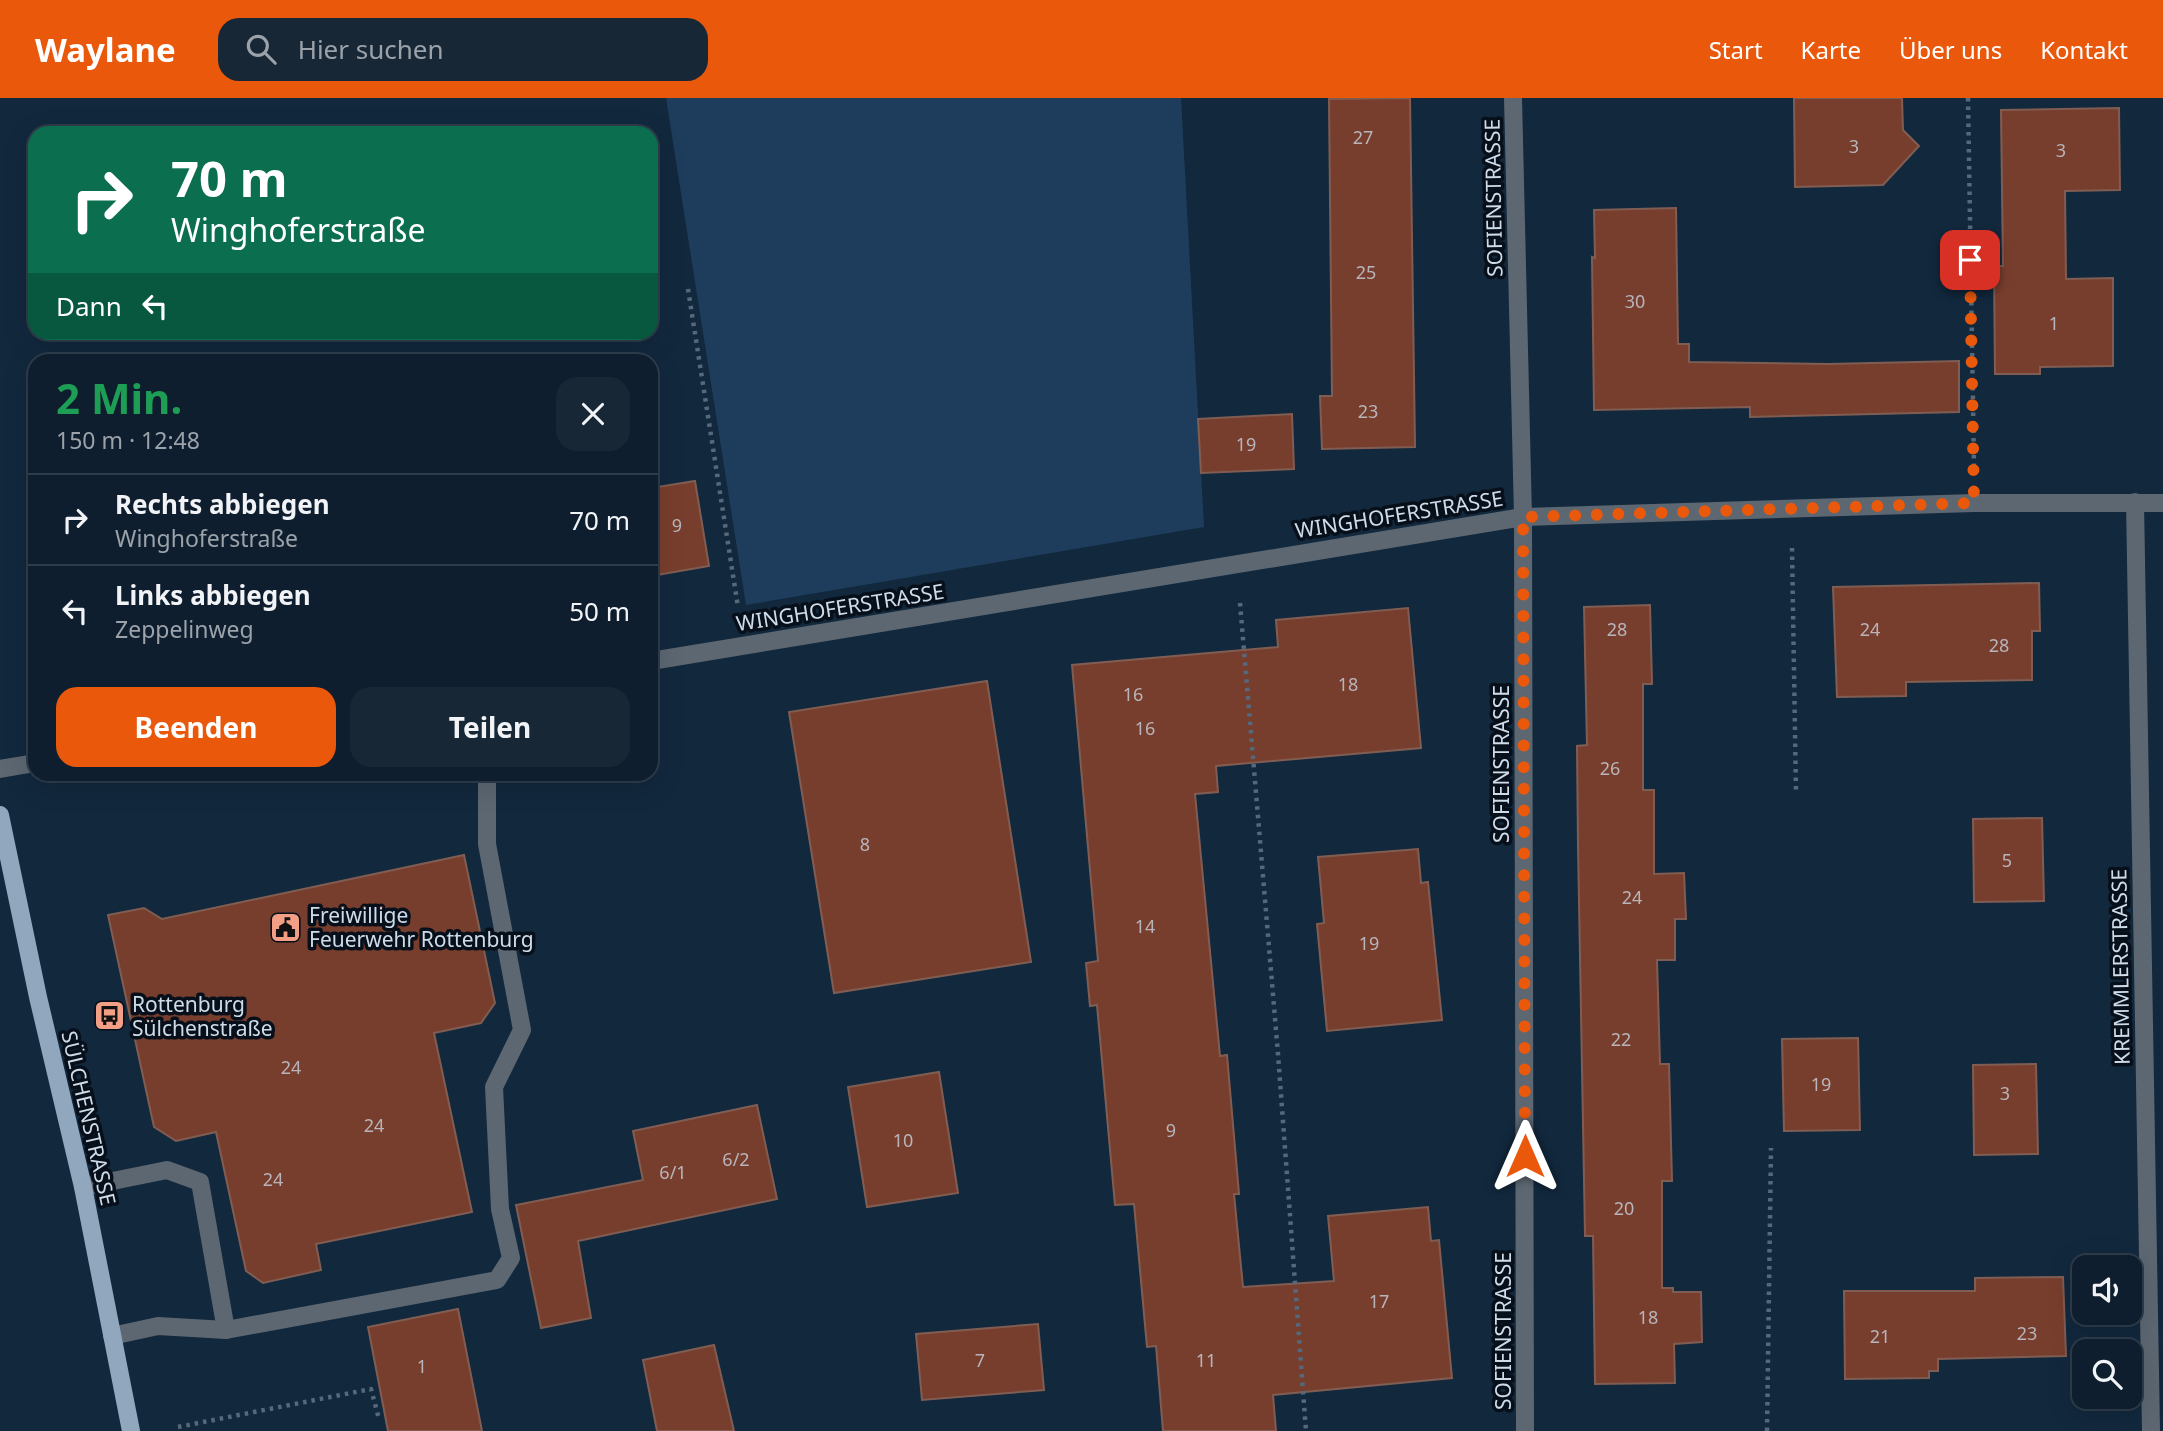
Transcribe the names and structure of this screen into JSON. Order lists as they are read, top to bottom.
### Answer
{
  "streets": {
    "main road": ["SÜLCHENSTRASSE"],
    "street": ["SOFIENSTRASSE", "WINGHOFERSTRASSE", "KREMMLERSTRASSE"]
  },
  "crossings": [
    ["SOFIENSTRASSE", "WINGHOFERSTRASSE"],
    ["WINGHOFERSTRASSE", "KREMMLERSTRASSE"]
  ],
  "places": {
    "public building": ["Freiwillige Feuerwehr Rottenburg"],
    "bus stop": ["Rottenburg Sülchenstraße"]
  },
  "house_numbers": [
    "27",
    "3",
    "3",
    "25",
    "30",
    "1",
    "23",
    "19",
    "9",
    "28",
    "24",
    "28",
    "18",
    "16",
    "16",
    "26",
    "8",
    "5",
    "24",
    "14",
    "19",
    "22",
    "24",
    "19",
    "3",
    "24",
    "9",
    "10",
    "6/2",
    "6/1",
    "24",
    "20",
    "17",
    "18",
    "23",
    "21",
    "7",
    "11",
    "1"
  ],
  "page": {
    "header": "Waylane",
    "search": "Hier suchen",
    "nav": [
      "Start",
      "Karte",
      "Über uns",
      "Kontakt"
    ],
    "turn": ["70 m", "Winghoferstraße"],
    "then": "Dann",
    "heading": ["2 Min.", "150 m · 12:48"],
    "list": [
      {
        "name": "Rechts abbiegen",
        "note": "Winghoferstraße",
        "value": "70 m"
      },
      {
        "name": "Links abbiegen",
        "note": "Zeppelinweg",
        "value": "50 m"
      }
    ],
    "buttons": ["Beenden", "Teilen"]
  }
}
